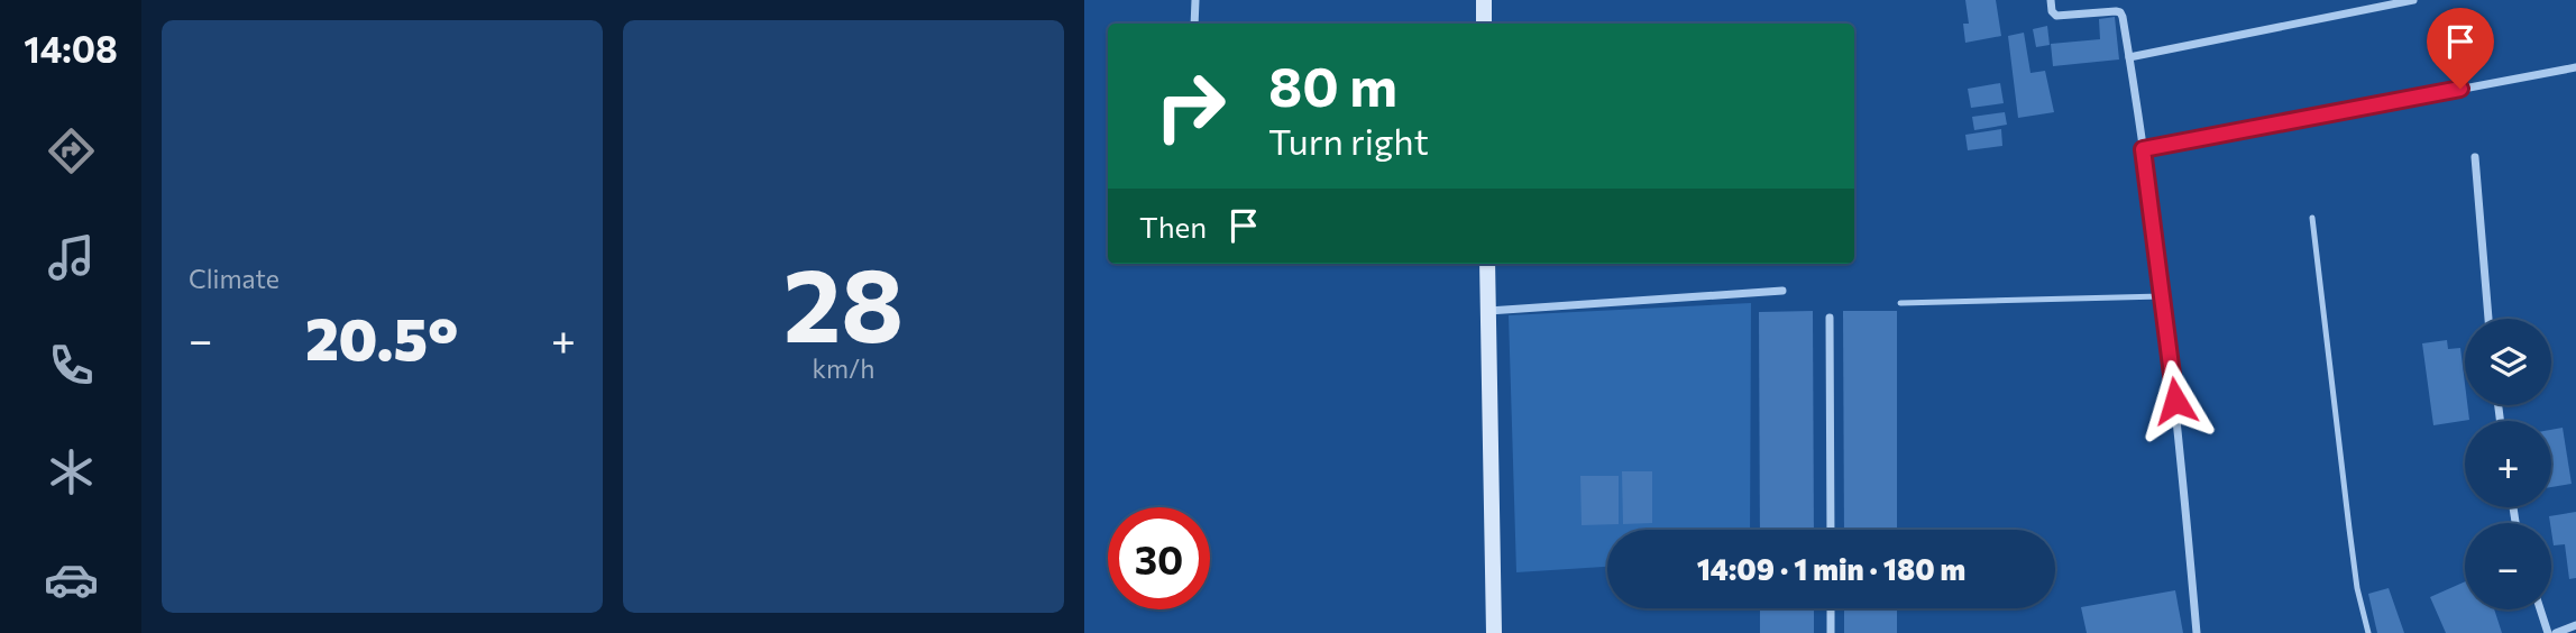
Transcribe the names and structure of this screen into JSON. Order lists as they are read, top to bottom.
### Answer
{
  "page": {
    "tabs": "14:08",
    "tile": [
      "Climate",
      ["28", "km/h"]
    ],
    "turn": ["80 m", "Turn right"],
    "then": "Then",
    "heat": ["−", "20.5°", "+"],
    "map_buttons": ["+", "−"],
    "limit": "30",
    "trip": "14:09 · 1 min · 180 m"
  }
}
